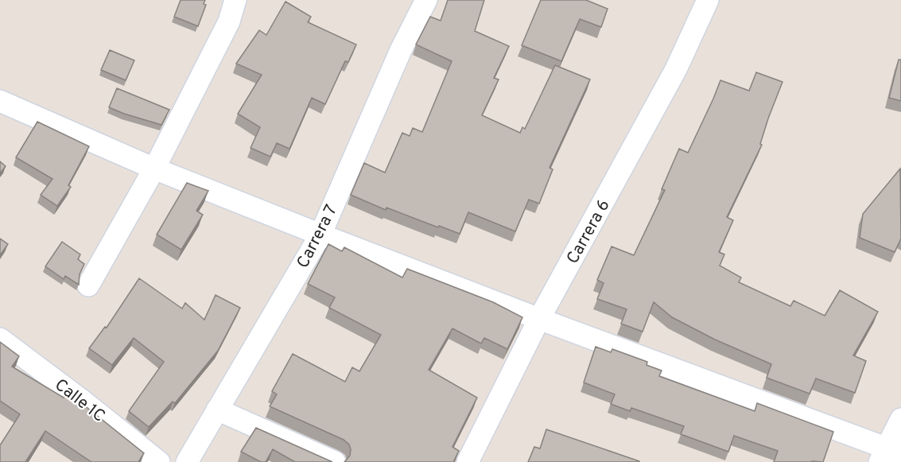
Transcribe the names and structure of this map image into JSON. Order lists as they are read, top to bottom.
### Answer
{
  "streets": {
    "street": ["Carrera 6", "Carrera 7", "Calle 1C"]
  }
}
